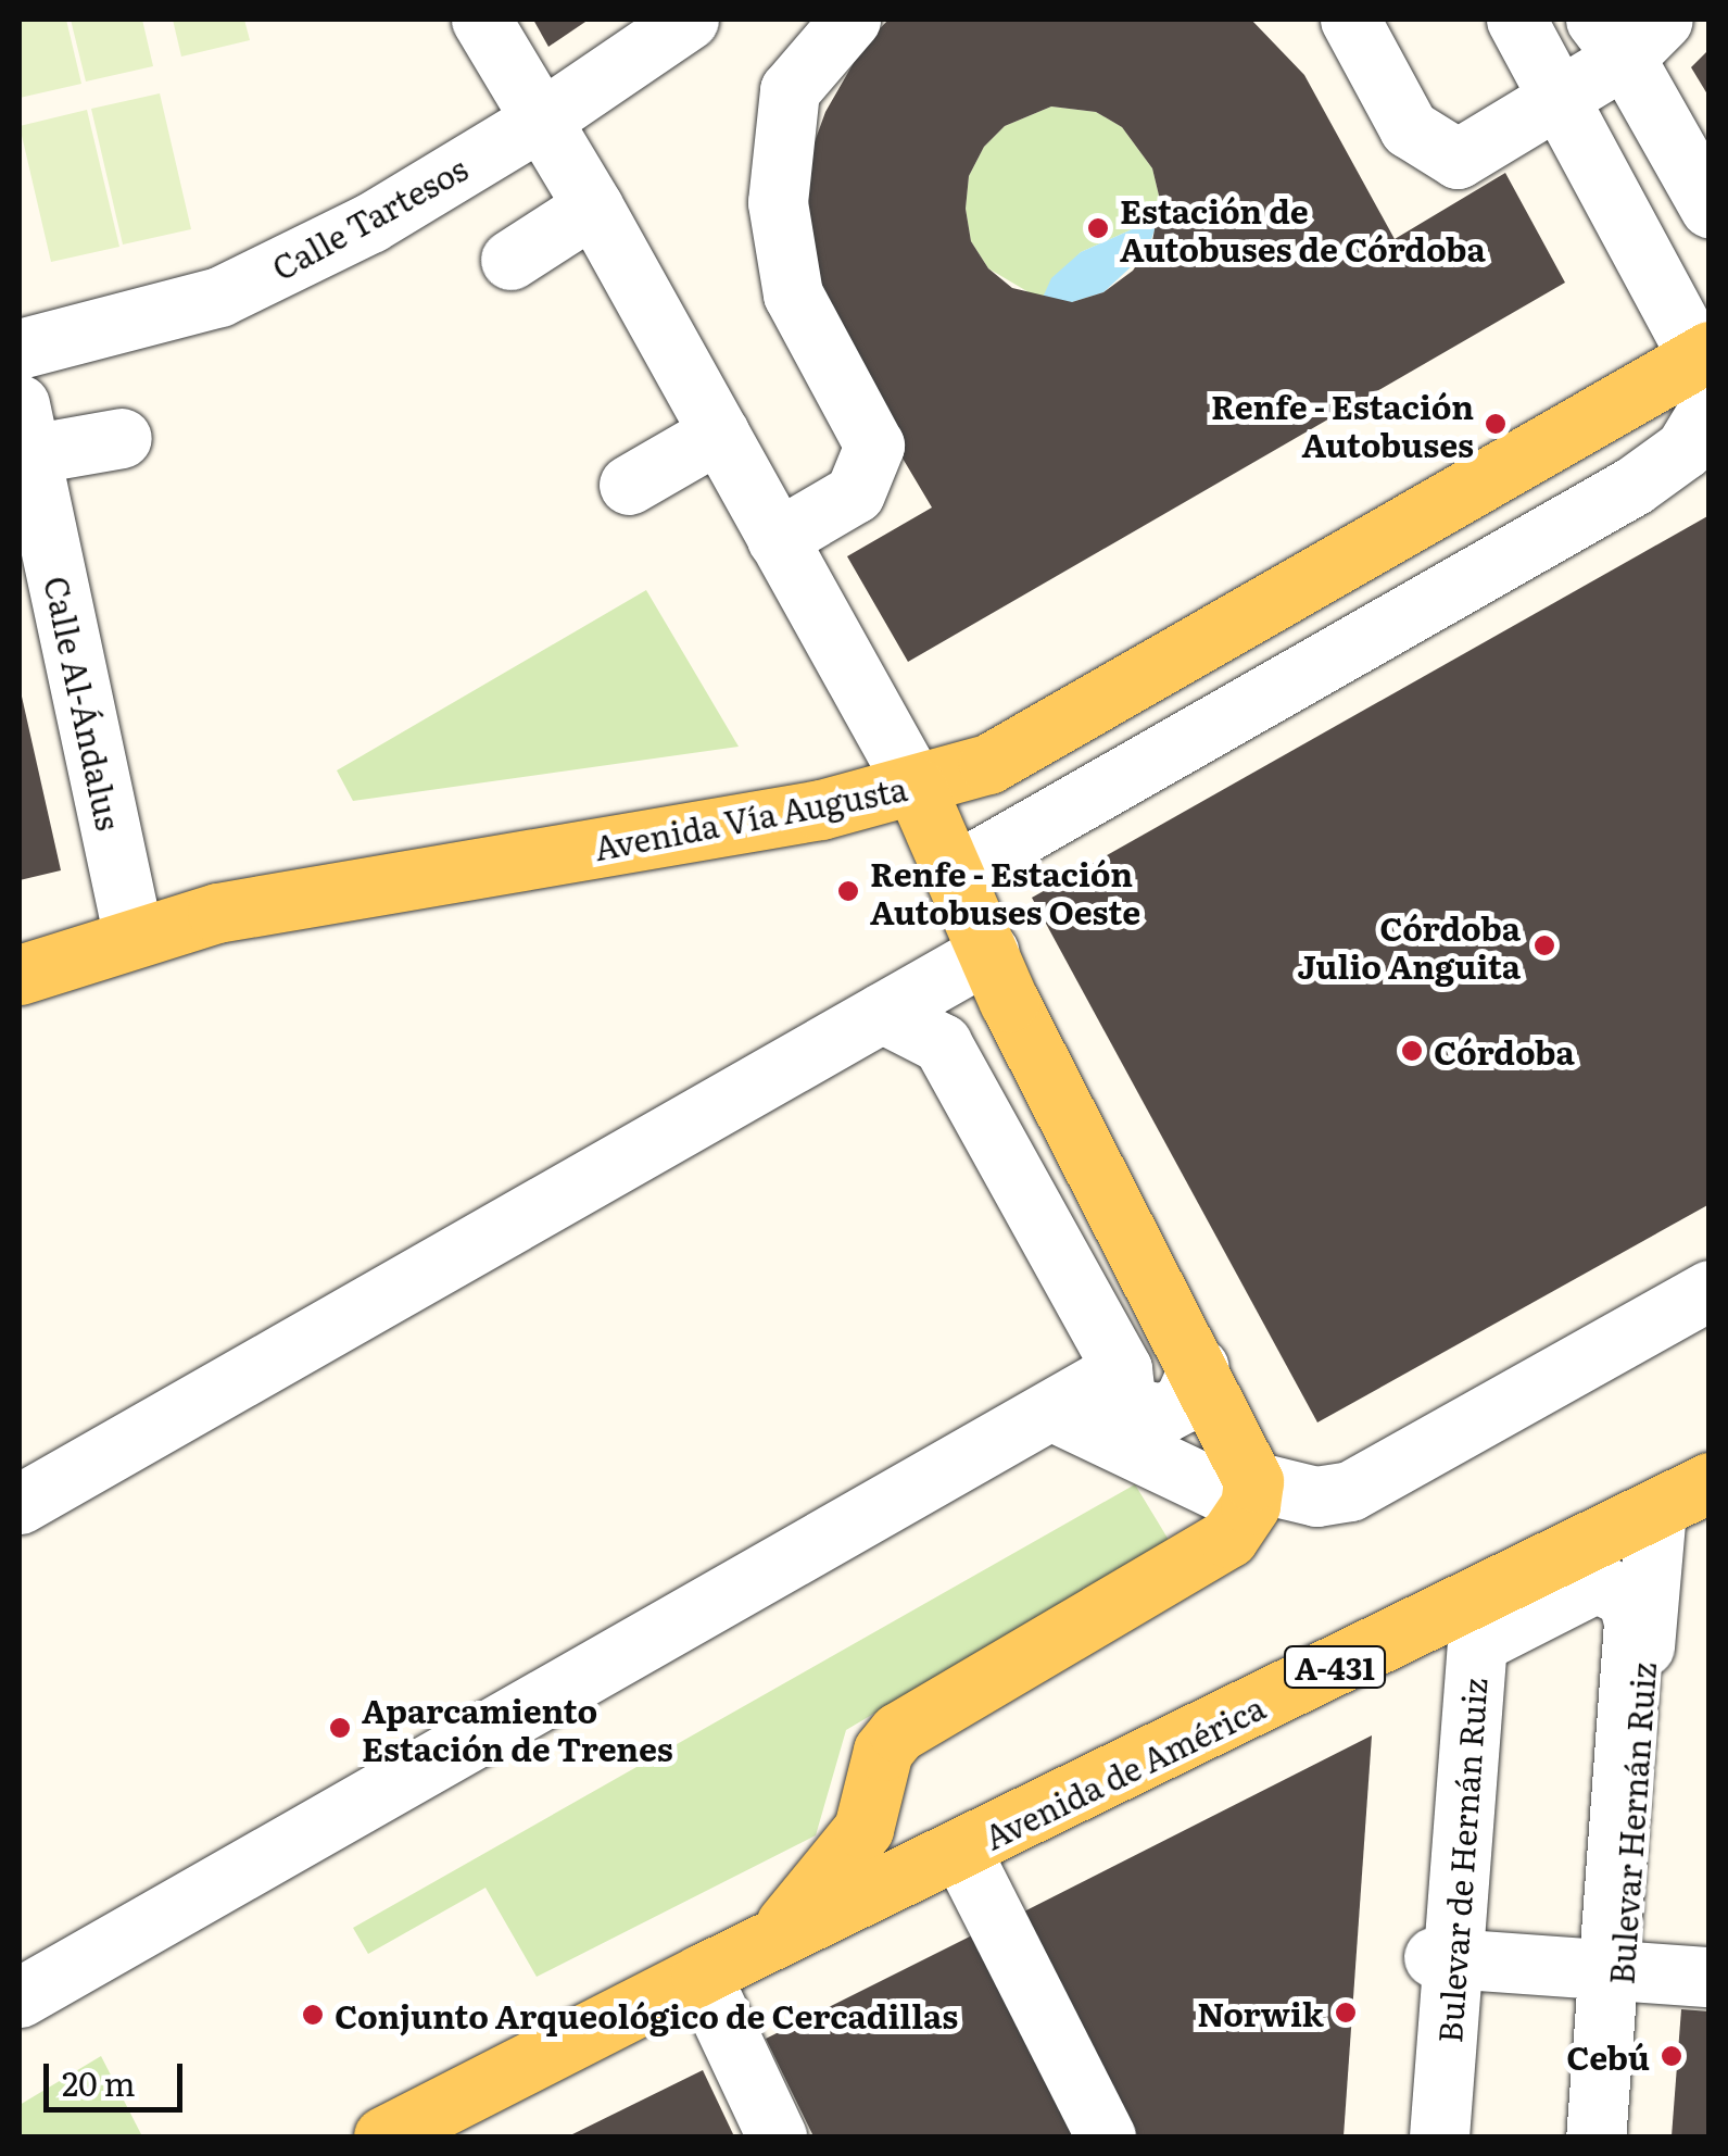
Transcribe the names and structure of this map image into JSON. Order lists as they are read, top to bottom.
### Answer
{
  "streets": {
    "main road": ["Avenida Vía Augusta", "A-431", "Avenida de América"],
    "street": [
      "Calle Tartesos",
      "Calle Al-Ándalus",
      "Bulevar Hernán Ruiz",
      "Bulevar de Hernán Ruiz"
    ]
  },
  "crossings": [
    ["Calle Al-Ándalus", "Avenida Vía Augusta"],
    ["Avenida de América", "Bulevar Hernán Ruiz"],
    ["Bulevar Hernán Ruiz", "Bulevar de Hernán Ruiz"]
  ],
  "places": [
    "Estación de Autobuses de Córdoba",
    "Renfe - Estación Autobuses",
    "Renfe - Estación Autobuses Oeste",
    "Córdoba Julio Anguita",
    "Córdoba",
    "Aparcamiento Estación de Trenes",
    "Norwik",
    "Conjunto Arqueológico de Cercadillas",
    "Cebú"
  ],
  "scale_bar": "20 m"
}
